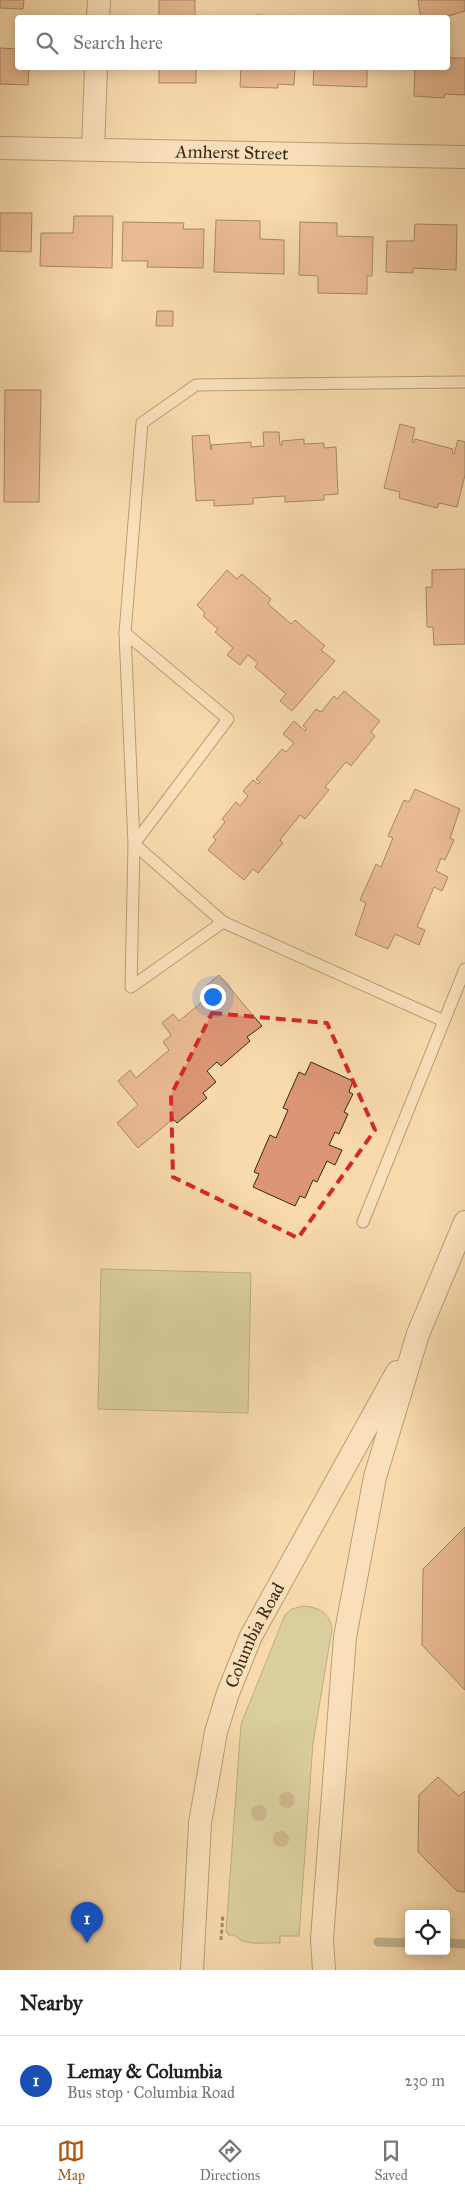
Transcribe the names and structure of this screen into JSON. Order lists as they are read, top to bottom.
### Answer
{
  "streets": {
    "street": ["Amherst Street", "Columbia Road"]
  },
  "page": {
    "search": "Search here",
    "pins": "1",
    "heading": "Nearby",
    "list": [
      {
        "mark": "1",
        "name": "Lemay & Columbia",
        "note": "Bus stop · Columbia Road",
        "value": "230 m"
      }
    ],
    "nav": ["Map", "Directions", "Saved"]
  }
}
